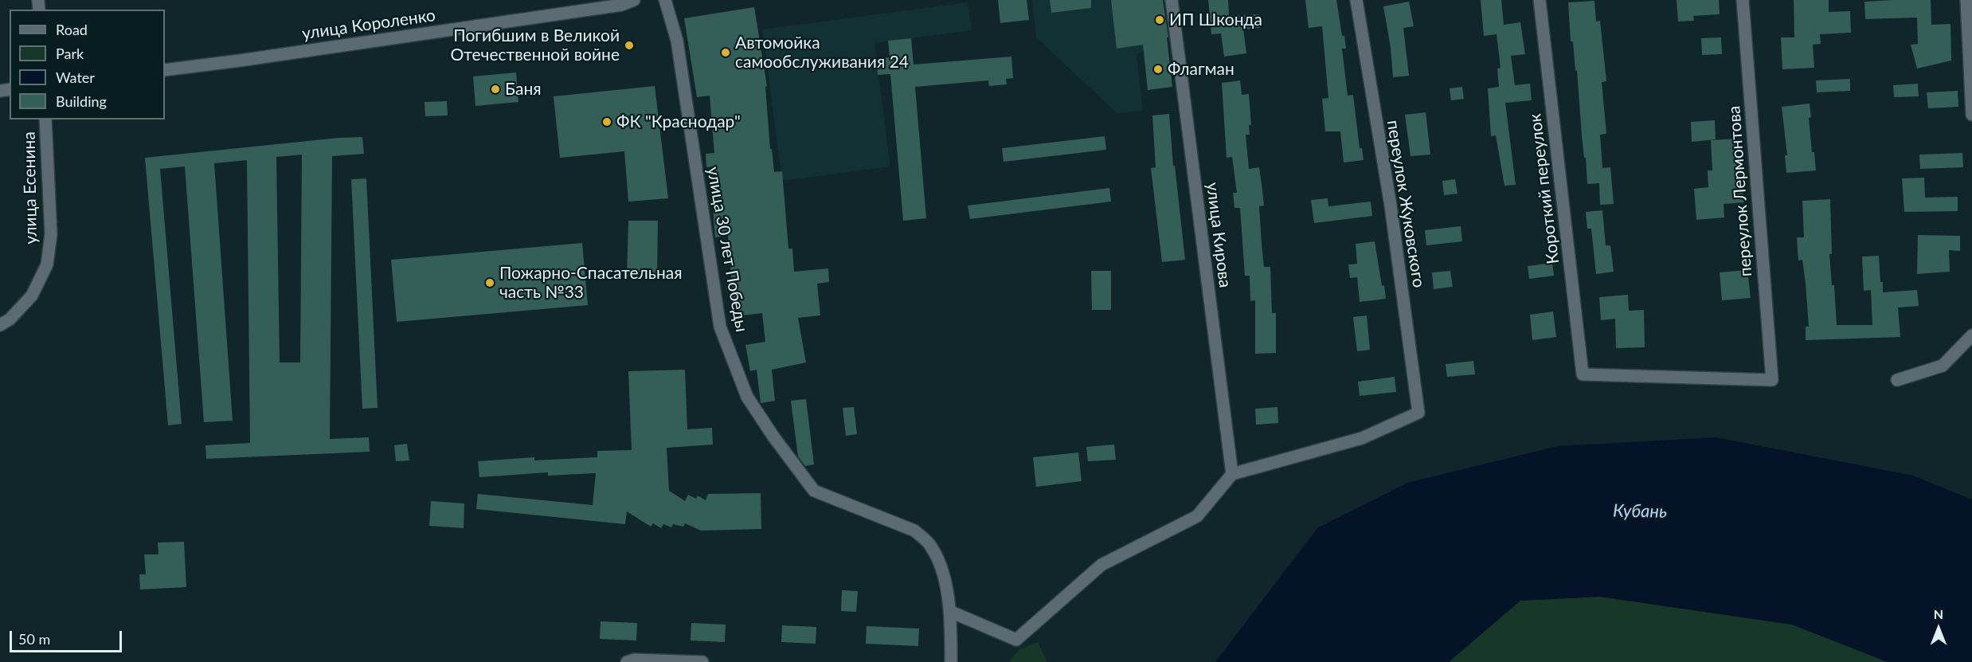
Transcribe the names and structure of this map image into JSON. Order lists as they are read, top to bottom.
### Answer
{
  "streets": {
    "street": [
      "улица Короленко",
      "улица Есенина",
      "Короткий переулок",
      "переулок Лермонтова",
      "переулок Жуковского",
      "улица Кирова",
      "улица 30 лет Победы"
    ]
  },
  "crossings": [
    ["Короткий переулок", "переулок Лермонтова"],
    ["переулок Жуковского", "улица Кирова"]
  ],
  "water": ["Кубань"],
  "places": [
    "ИП Шконда",
    "Погибшим в Великой Отечественной войне",
    "Автомойка самообслуживания 24",
    "Флагман",
    "Баня",
    "ФК \"Краснодар\"",
    "Пожарно-Спасательная часть №33"
  ],
  "legend": [
    "Road",
    "Park",
    "Water",
    "Building"
  ],
  "scale_bar": "50 m",
  "north": "top"
}
